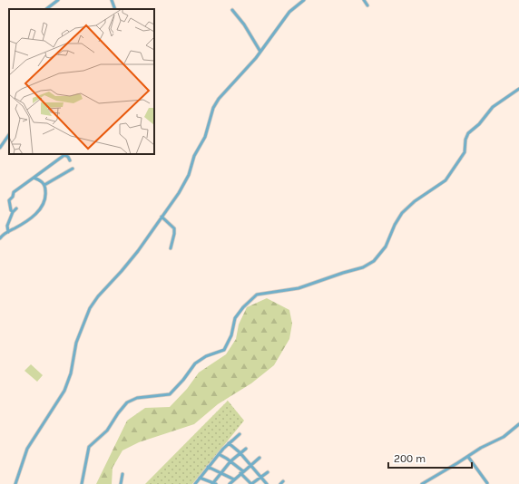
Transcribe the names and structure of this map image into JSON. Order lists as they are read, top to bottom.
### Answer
{
  "scale_bar": "200 m"
}
